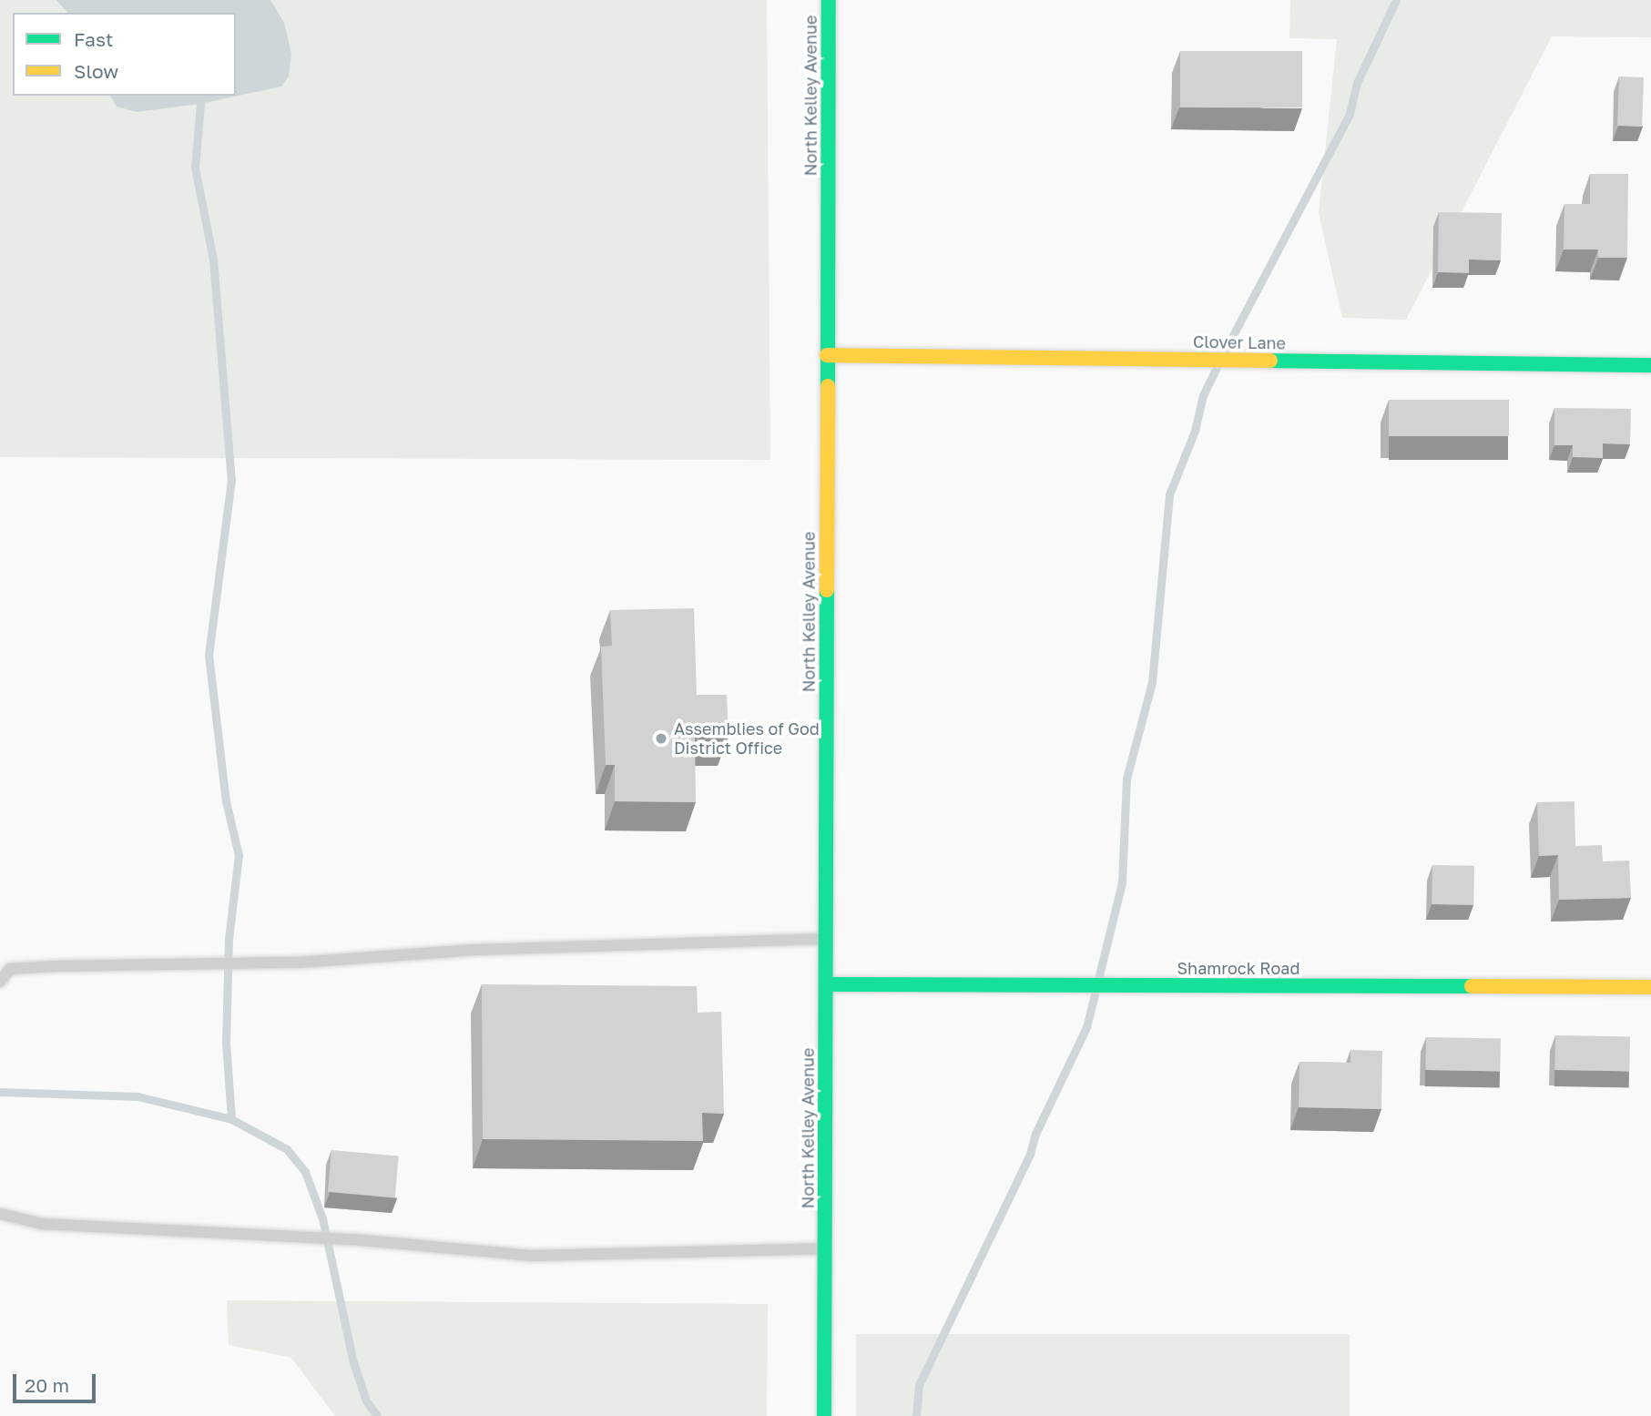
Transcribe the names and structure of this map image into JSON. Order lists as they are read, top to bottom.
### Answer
{
  "streets": {
    "street": ["North Kelley Avenue", "Clover Lane", "Shamrock Road"]
  },
  "crossings": [
    ["North Kelley Avenue", "Clover Lane"],
    ["North Kelley Avenue", "Shamrock Road"]
  ],
  "places": ["Assemblies of God District Office"],
  "legend": ["Fast", "Slow"],
  "scale_bar": "20 m"
}
